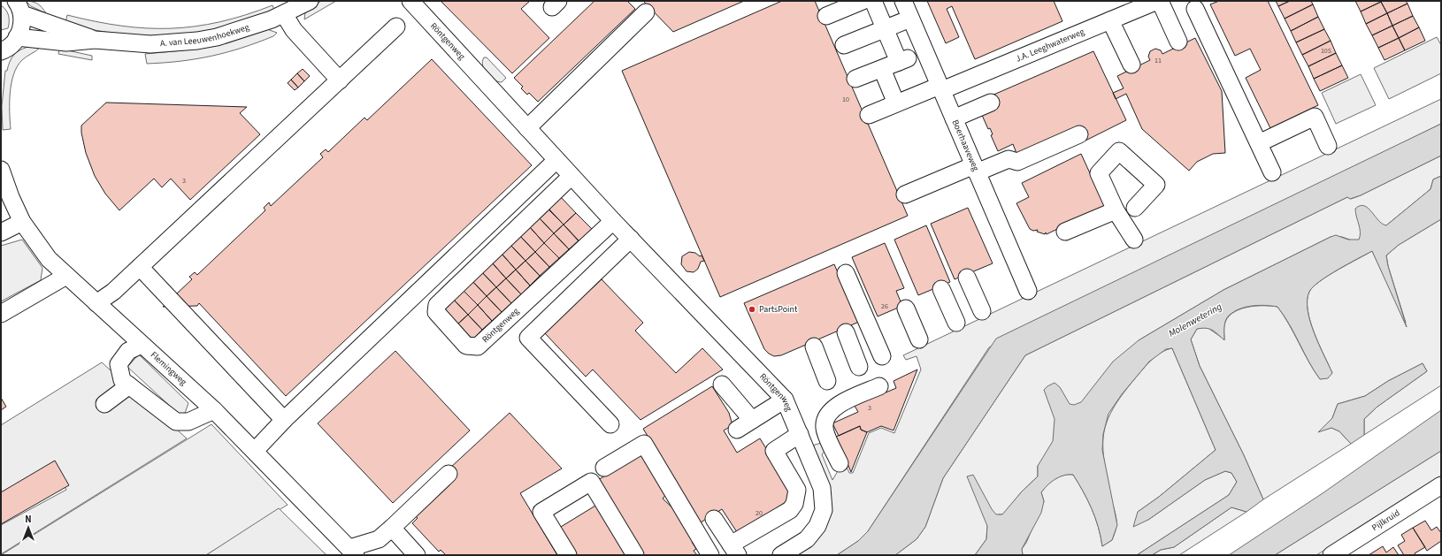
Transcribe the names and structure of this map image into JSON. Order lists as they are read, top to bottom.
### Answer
{
  "streets": {
    "street": [
      "A. van Leeuwenhoekweg",
      "Röntgenweg",
      "J.A. Leeghwaterweg",
      "Boerhaaveweg",
      "Flemingweg",
      "Pijlkruid"
    ]
  },
  "crossings": [
    ["J.A. Leeghwaterweg", "Boerhaaveweg"]
  ],
  "water": ["Molenwetering"],
  "places": ["PartsPoint"],
  "house_numbers": [
    "10S",
    "11",
    "10",
    "3",
    "26",
    "3",
    "20"
  ],
  "north": "top"
}
